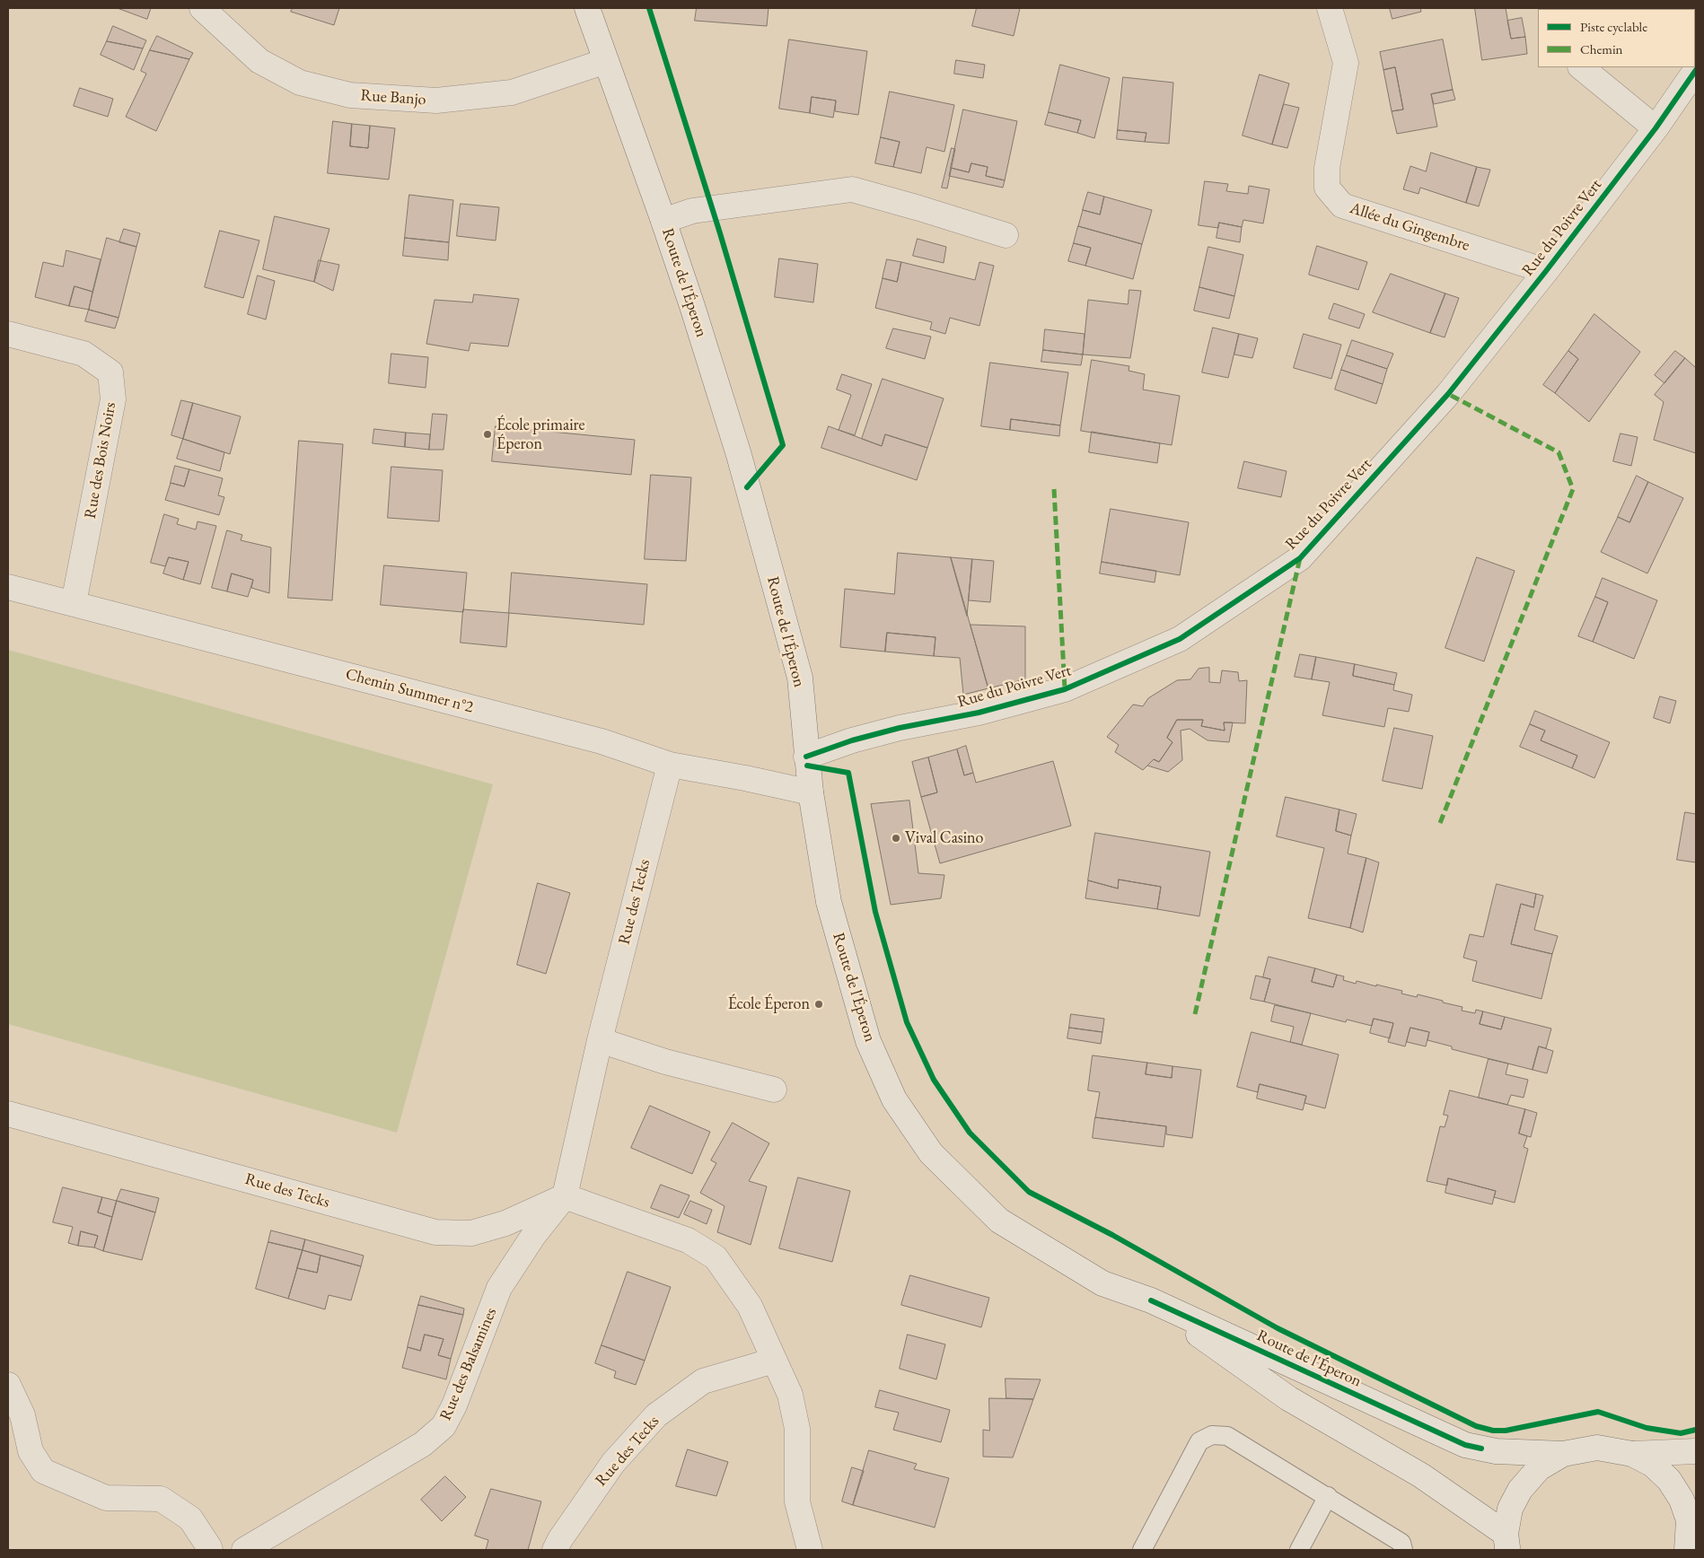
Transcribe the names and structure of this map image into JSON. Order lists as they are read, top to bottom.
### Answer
{
  "streets": {
    "street": [
      "Rue Banjo",
      "Allée du Gingembre",
      "Rue du Poivre Vert",
      "Route de l'Éperon",
      "Rue des Bois Noirs",
      "Chemin Summer n°2",
      "Rue des Tecks",
      "Rue des Balsamines"
    ]
  },
  "crossings": [
    ["Rue Banjo", "Route de l'Éperon"],
    ["Allée du Gingembre", "Rue du Poivre Vert"],
    ["Rue du Poivre Vert", "Route de l'Éperon"],
    ["Route de l'Éperon", "Chemin Summer n°2"],
    ["Rue des Bois Noirs", "Chemin Summer n°2"],
    ["Chemin Summer n°2", "Rue des Tecks"],
    ["Rue des Tecks", "Rue des Balsamines"]
  ],
  "places": ["École primaire Éperon", "Vival Casino", "École Éperon"],
  "legend": ["Piste cyclable", "Chemin"]
}
